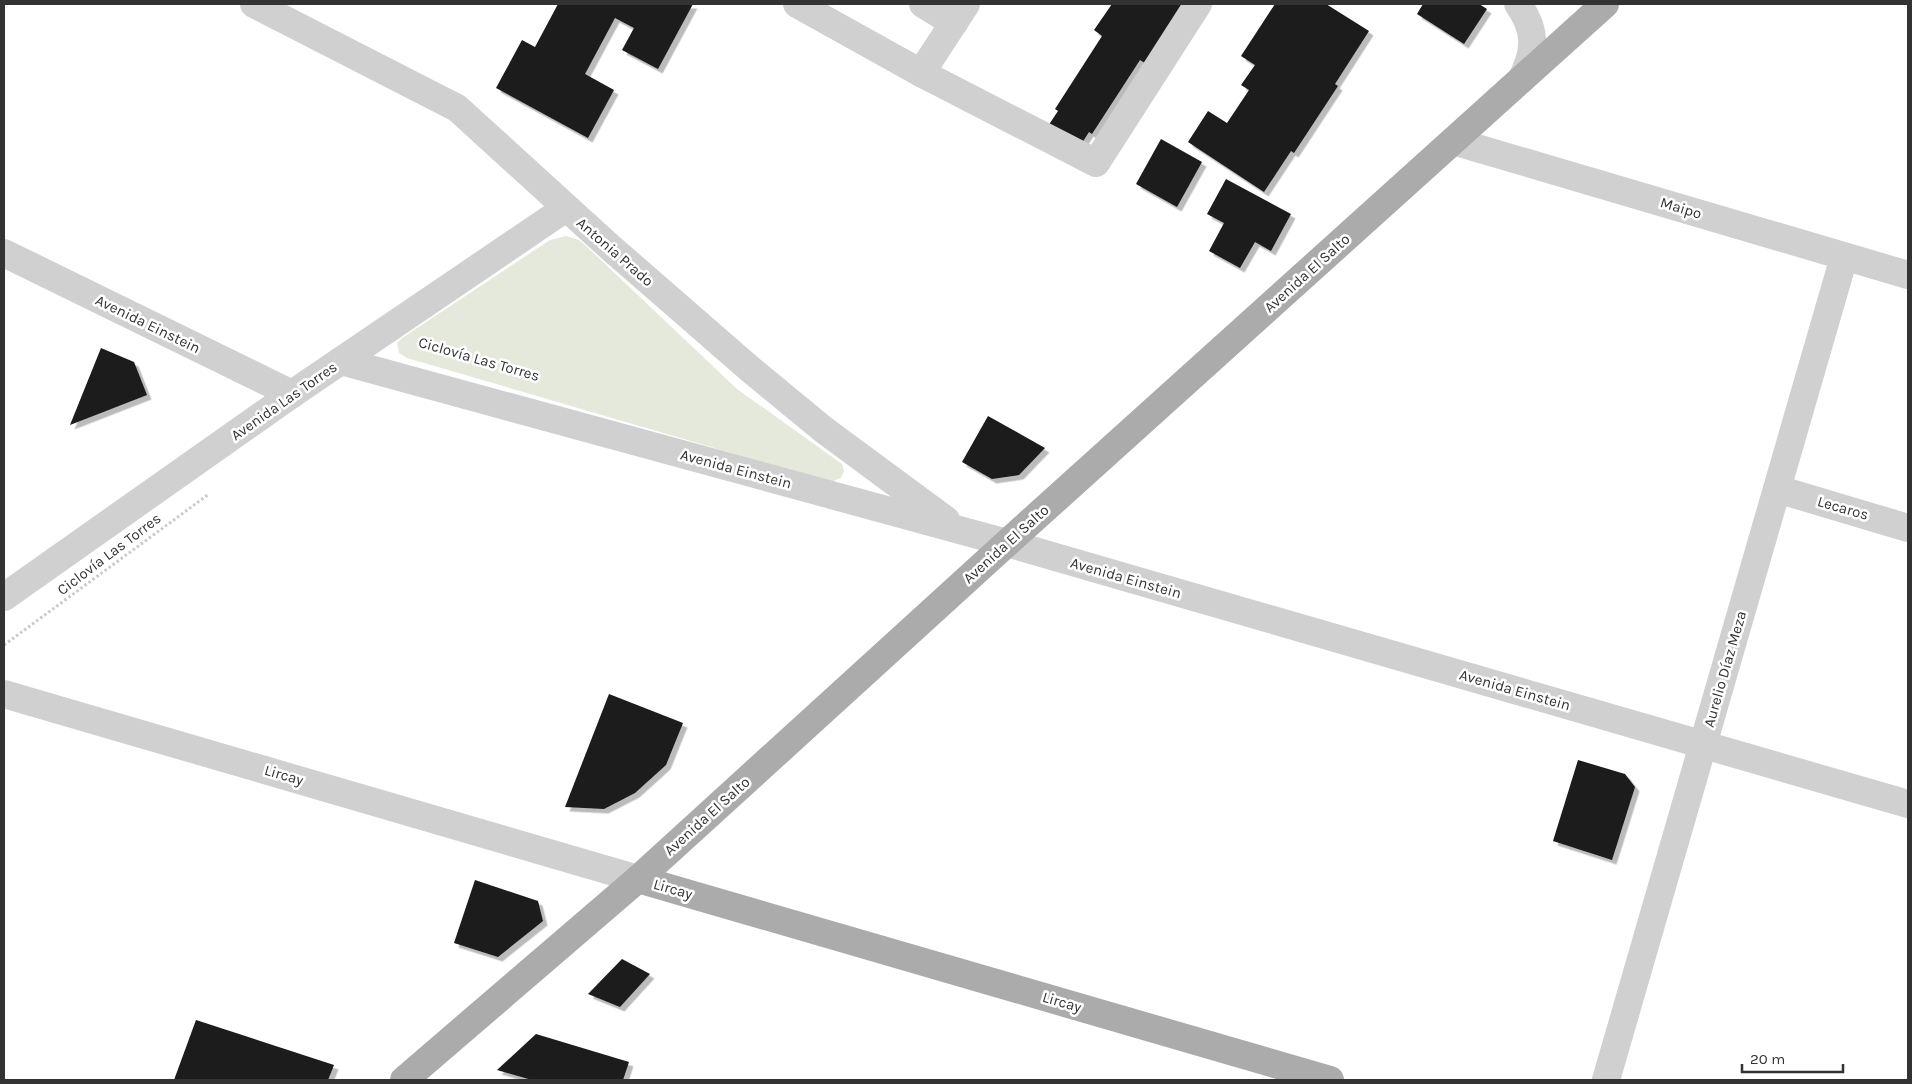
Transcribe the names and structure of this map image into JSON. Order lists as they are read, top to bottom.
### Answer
{
  "streets": {
    "main road": ["Avenida El Salto", "Lircay"],
    "street": [
      "Maipo",
      "Antonia Prado",
      "Avenida Einstein",
      "Avenida Las Torres",
      "Lecaros",
      "Aurelio Díaz Meza"
    ],
    "path": ["Ciclovía Las Torres"]
  },
  "crossings": [
    ["Maipo", "Avenida El Salto"],
    ["Maipo", "Aurelio Díaz Meza"],
    ["Antonia Prado", "Avenida Einstein"],
    ["Antonia Prado", "Avenida Las Torres"],
    ["Avenida El Salto", "Avenida Einstein"],
    ["Avenida El Salto", "Lircay"],
    ["Avenida Einstein", "Avenida Las Torres"],
    ["Avenida Einstein", "Aurelio Díaz Meza"],
    ["Lecaros", "Aurelio Díaz Meza"]
  ],
  "scale_bar": "20 m"
}
